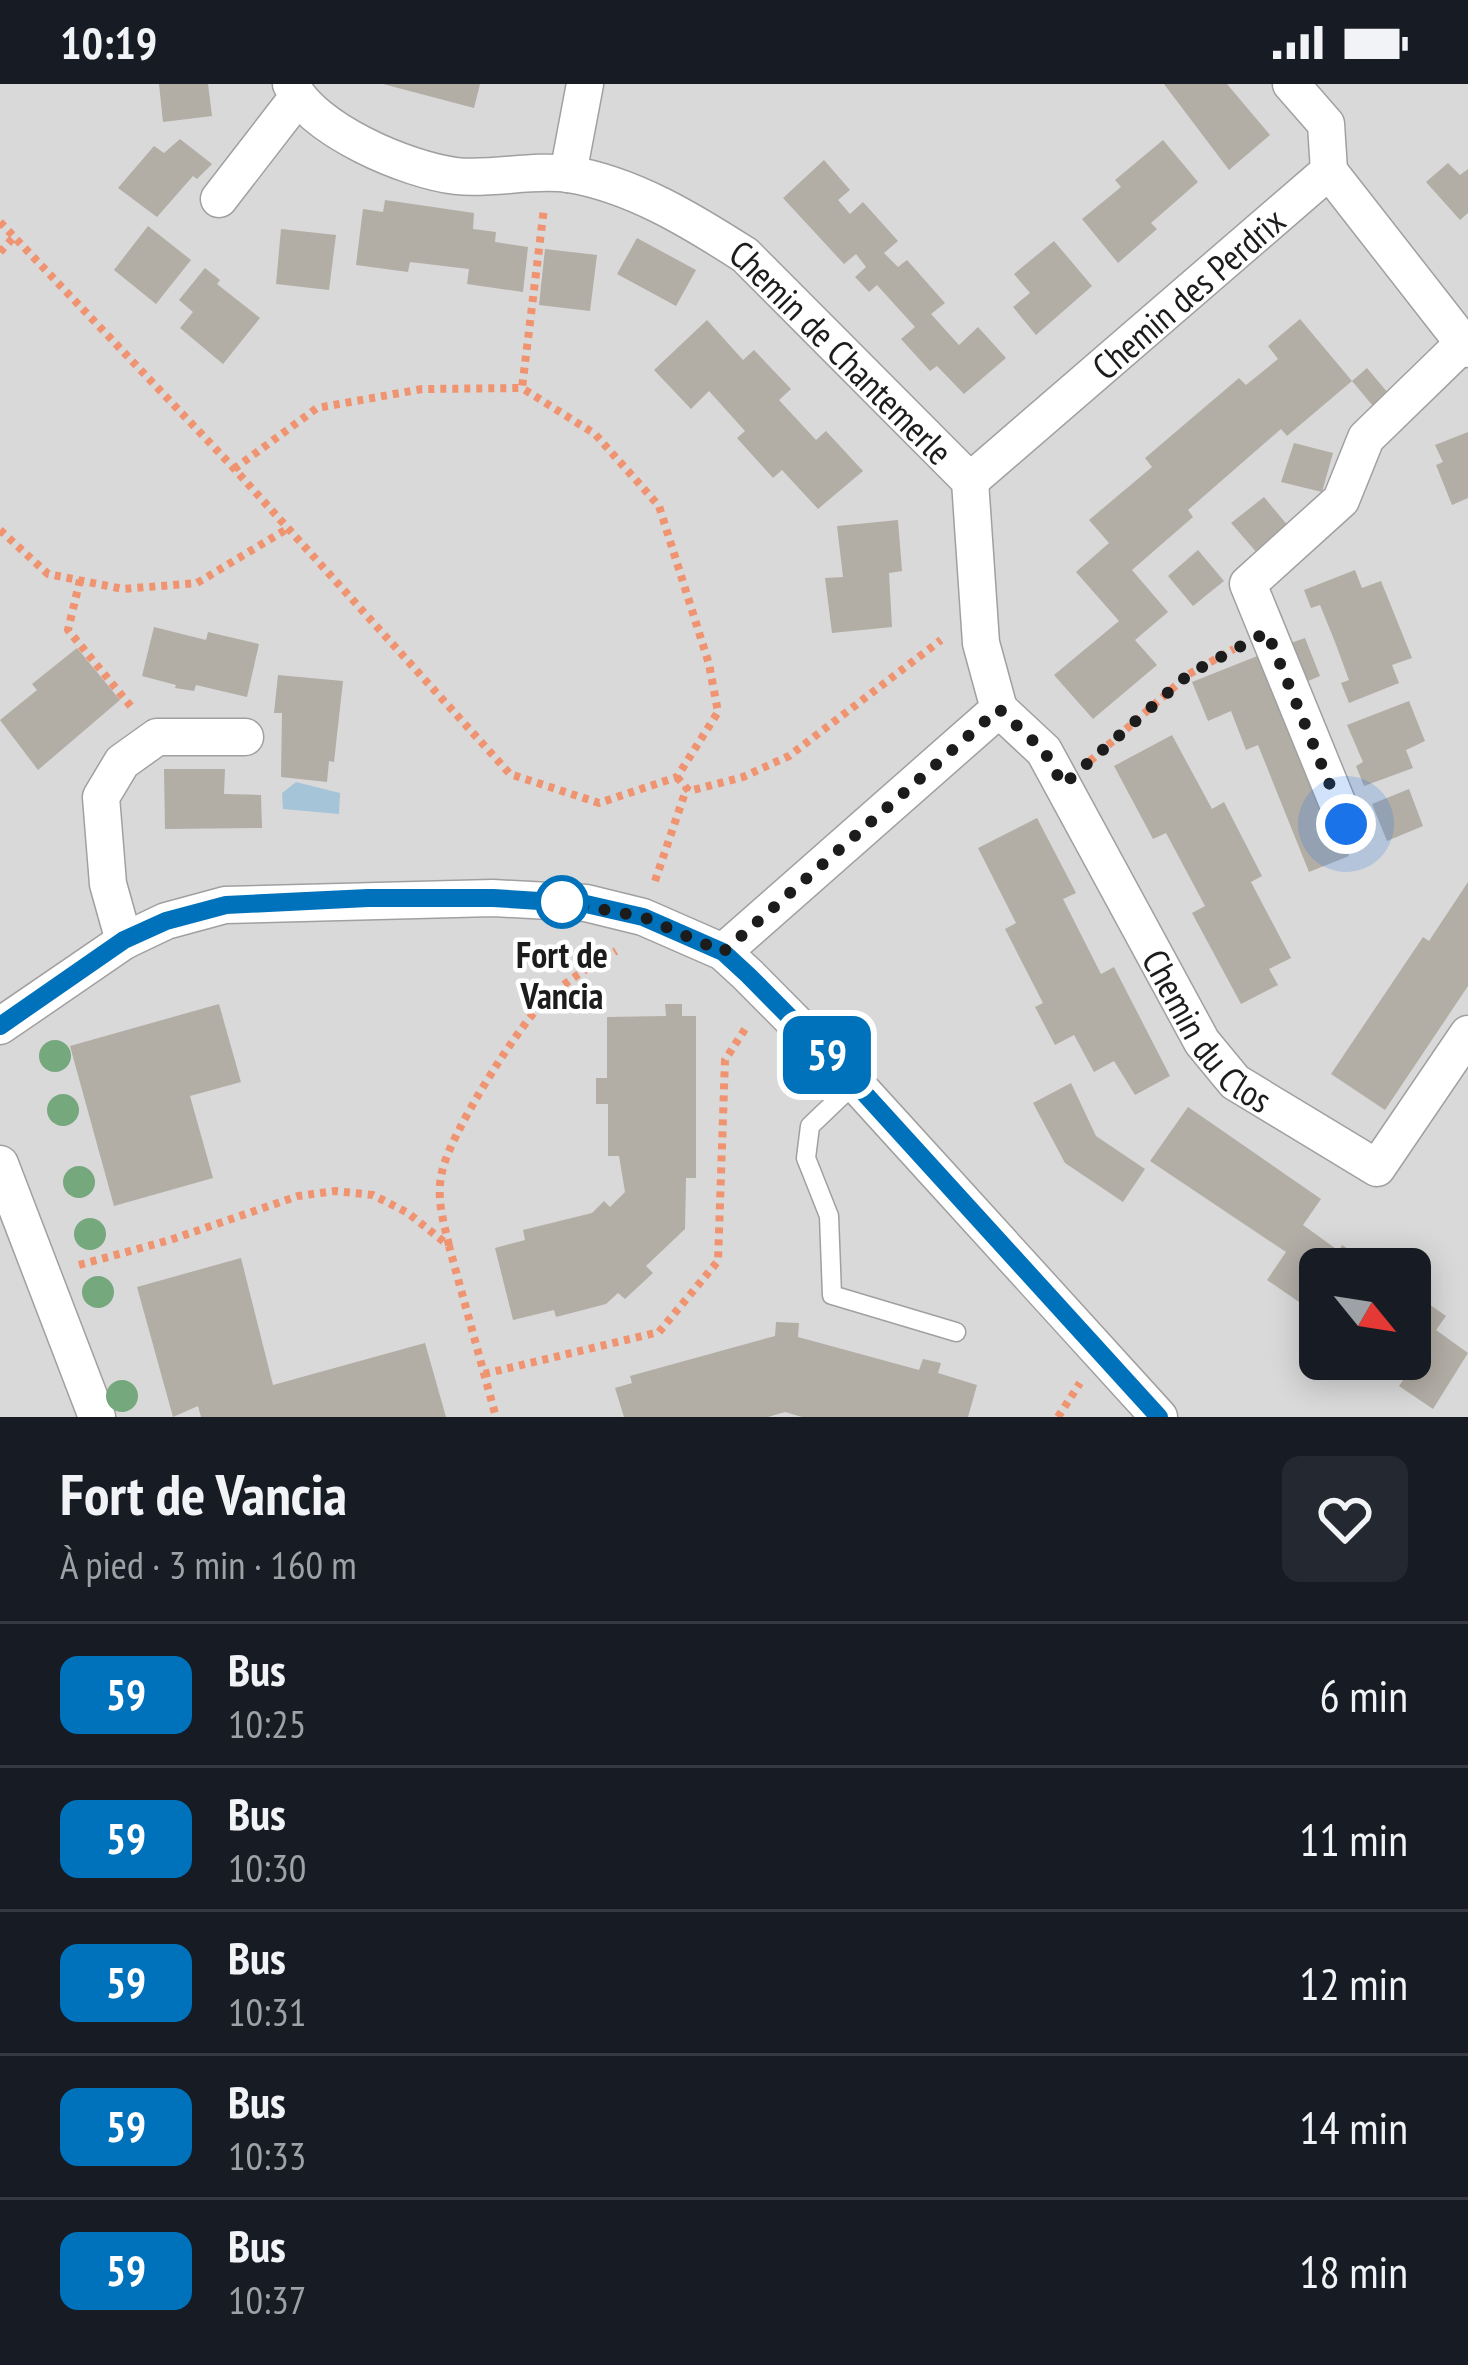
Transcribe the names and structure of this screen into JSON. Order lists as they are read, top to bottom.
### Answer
{
  "streets": {
    "street": ["Chemin des Perdrix", "Chemin de Chantemerle", "Chemin du Clos"]
  },
  "crossings": [
    ["Chemin des Perdrix", "Chemin de Chantemerle"],
    ["Chemin de Chantemerle", "Chemin du Clos"]
  ],
  "places": ["Fort de Vancia"],
  "lines": ["bus line 59"],
  "north": "bottom right",
  "page": {
    "status": "10:19",
    "on_map": "59",
    "heading": ["Fort de Vancia", "À pied · 3 min · 160 m"],
    "list": [
      {
        "mark": "59",
        "name": "Bus",
        "note": "10:25",
        "value": "6 min"
      },
      {
        "mark": "59",
        "name": "Bus",
        "note": "10:30",
        "value": "11 min"
      },
      {
        "mark": "59",
        "name": "Bus",
        "note": "10:31",
        "value": "12 min"
      },
      {
        "mark": "59",
        "name": "Bus",
        "note": "10:33",
        "value": "14 min"
      },
      {
        "mark": "59",
        "name": "Bus",
        "note": "10:37",
        "value": "18 min"
      }
    ]
  }
}
